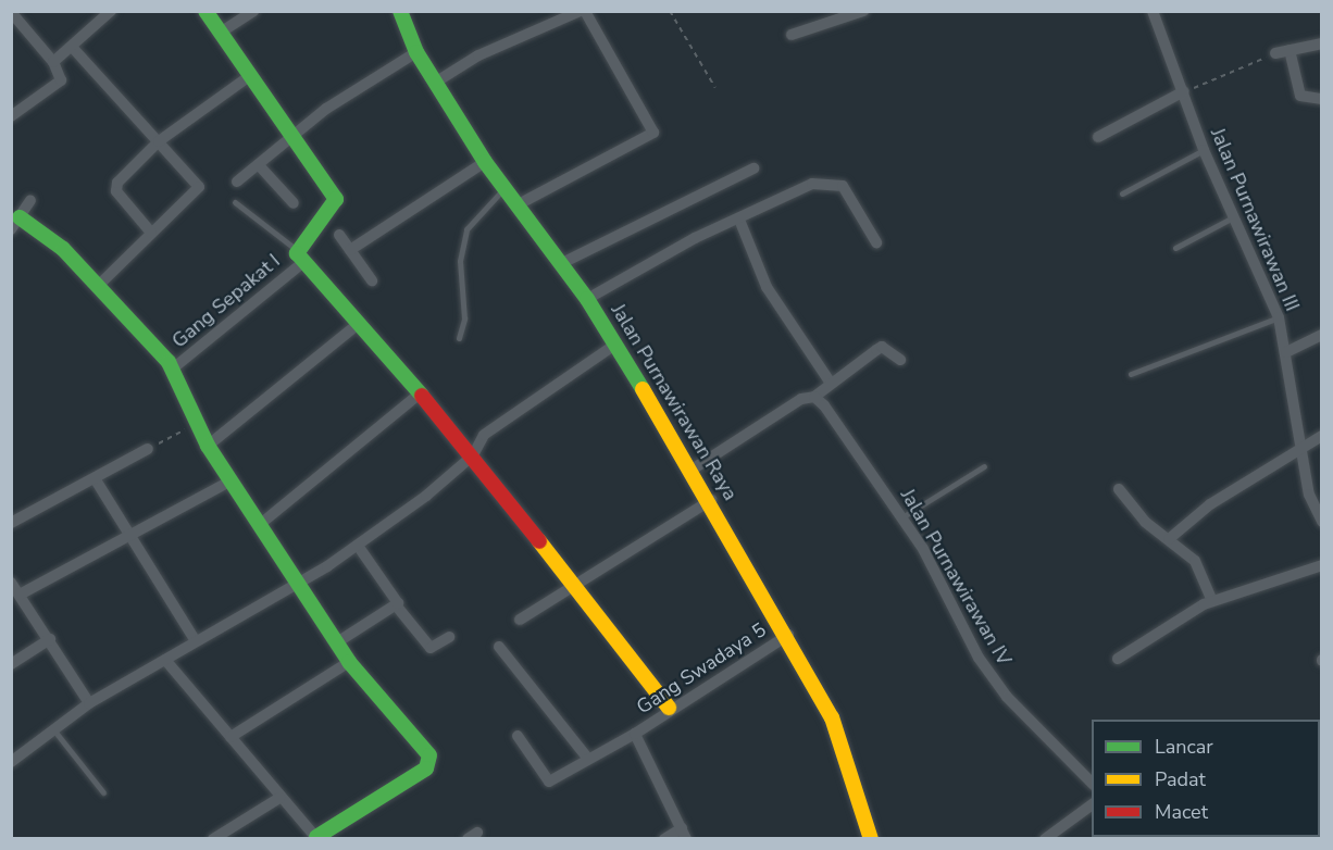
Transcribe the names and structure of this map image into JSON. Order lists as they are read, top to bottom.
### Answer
{
  "streets": {
    "street": [
      "Jalan Purnawirawan III",
      "Gang Sepakat I",
      "Jalan Purnawirawan Raya",
      "Jalan Purnawirawan IV",
      "Gang Swadaya 5"
    ]
  },
  "crossings": [
    ["Jalan Purnawirawan Raya", "Gang Swadaya 5"]
  ],
  "legend": ["Lancar", "Padat", "Macet"]
}
